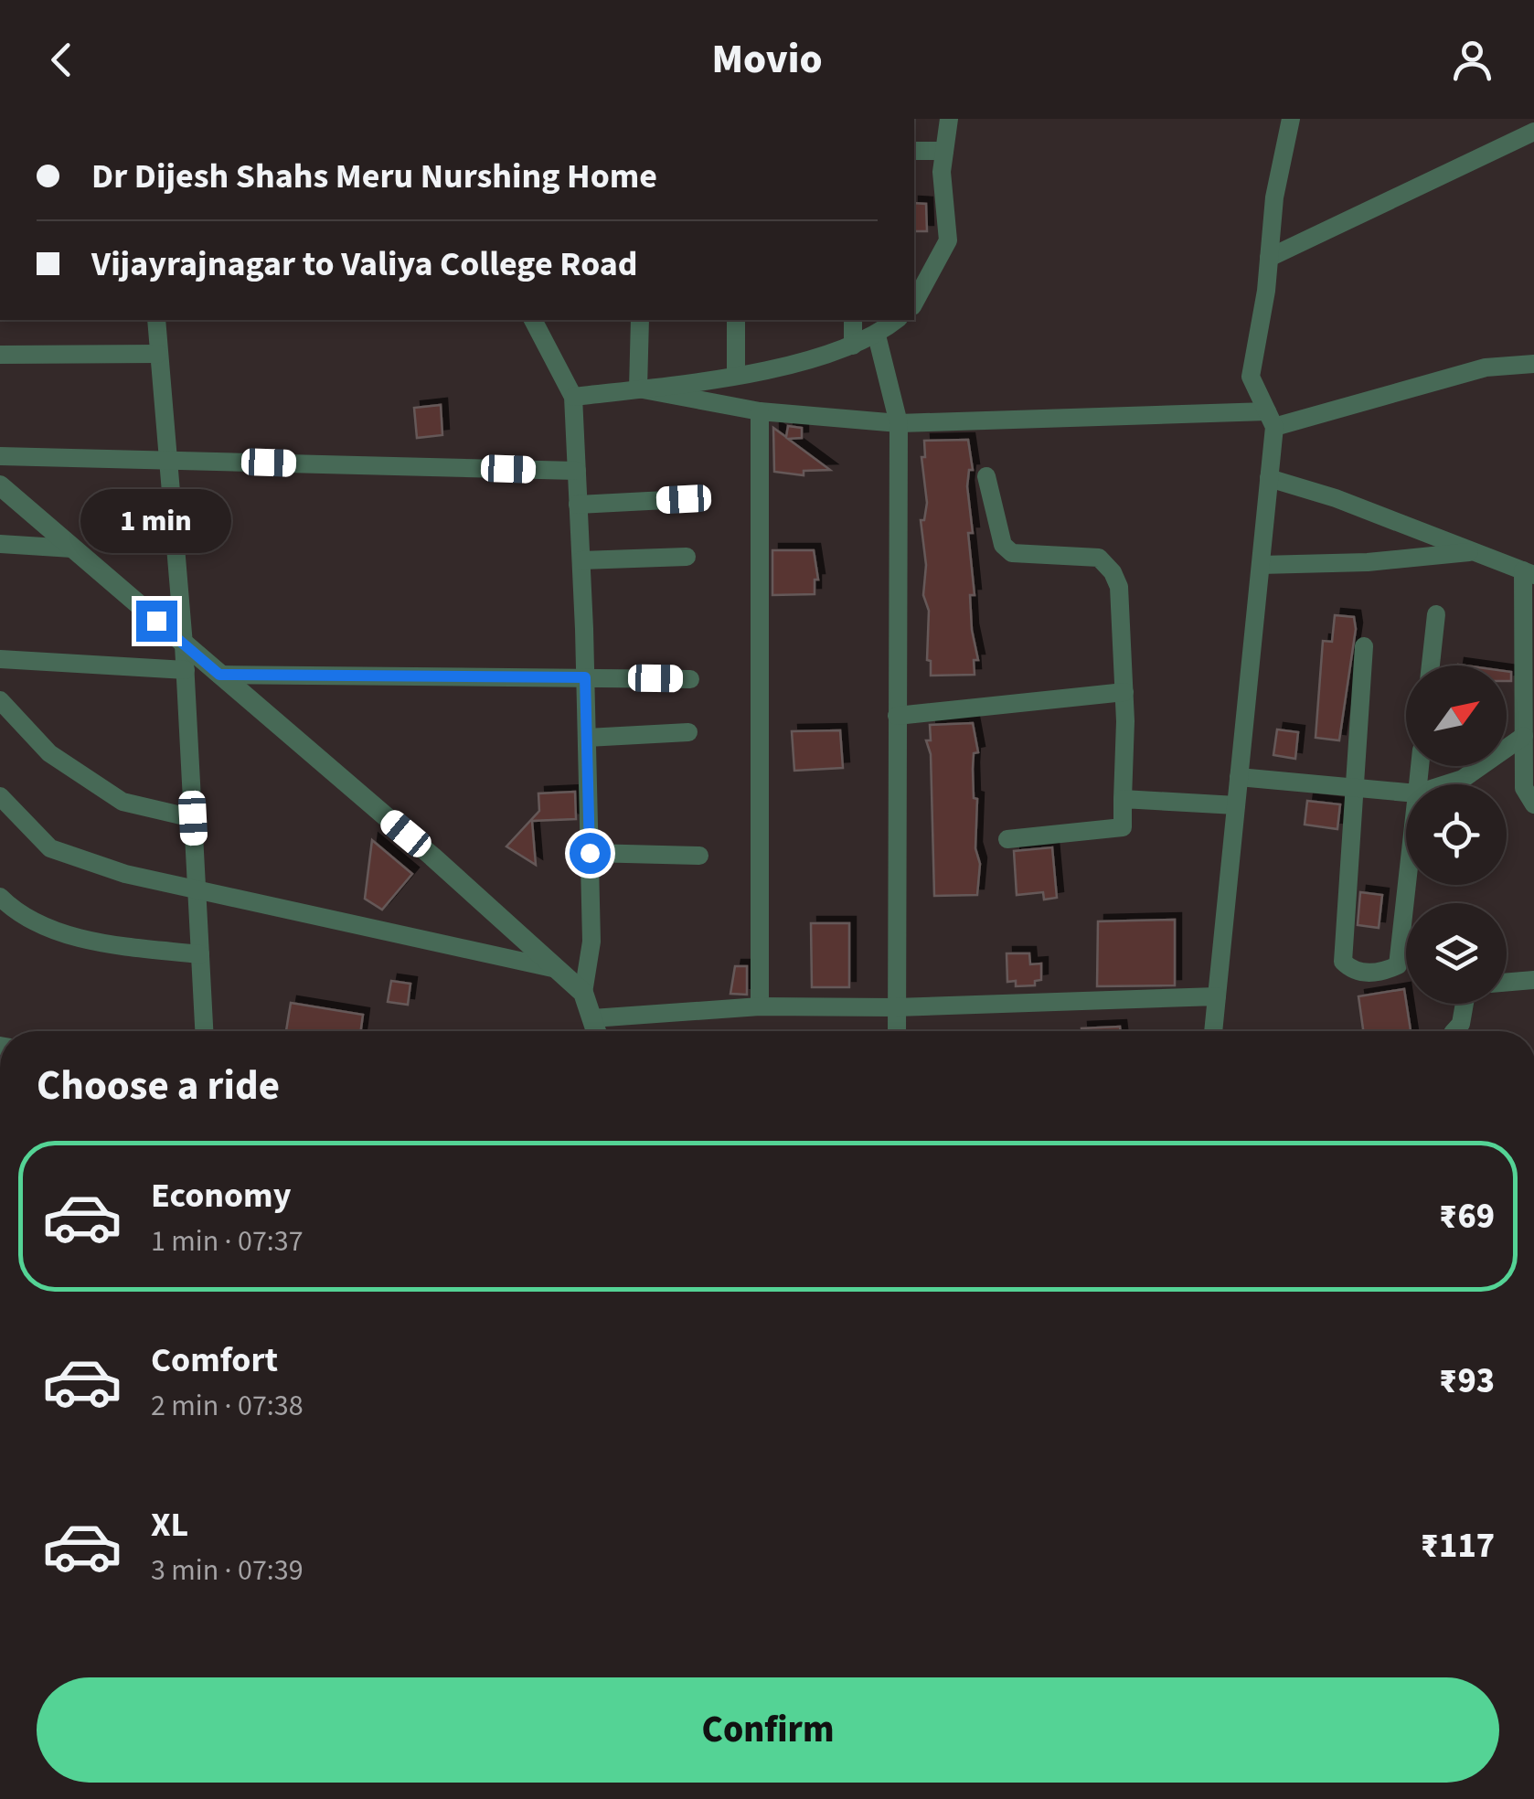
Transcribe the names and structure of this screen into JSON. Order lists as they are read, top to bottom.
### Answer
{
  "north": "top right",
  "page": {
    "header": "Movio",
    "banner": ["Dr Dijesh Shahs Meru Nurshing Home", "Vijayrajnagar to Valiya College Road"],
    "bubble": "1 min",
    "heading": "Choose a ride",
    "list": [
      {
        "name": "Economy",
        "note": "1 min · 07:37",
        "value": "₹69"
      },
      {
        "name": "Comfort",
        "note": "2 min · 07:38",
        "value": "₹93"
      },
      {
        "name": "XL",
        "note": "3 min · 07:39",
        "value": "₹117"
      }
    ],
    "buttons": "Confirm"
  }
}
